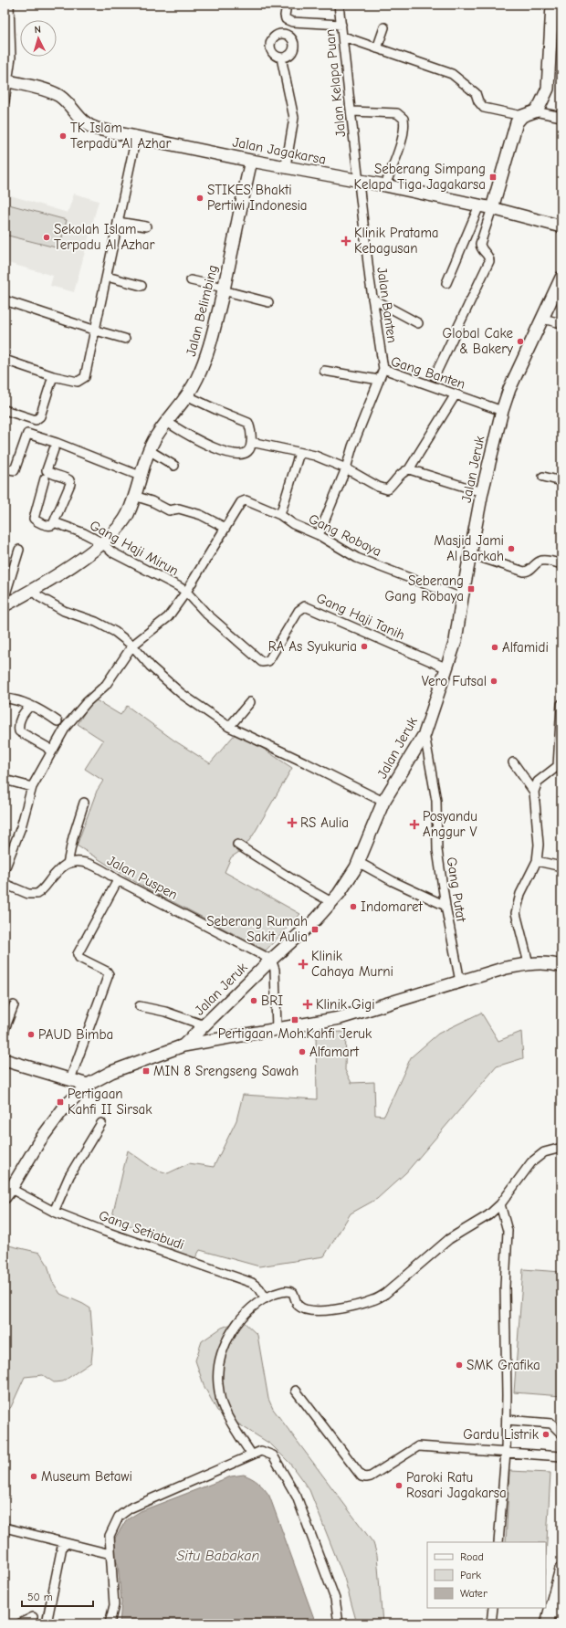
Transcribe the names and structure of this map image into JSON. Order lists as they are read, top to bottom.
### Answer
{
  "streets": {
    "street": [
      "Jalan Kelapa Puan",
      "Jalan Jagakarsa",
      "Jalan Banten",
      "Jalan Belimbing",
      "Gang Banten",
      "Jalan Jeruk",
      "Gang Robaya",
      "Gang Haji Mirun",
      "Gang Haji Tanih",
      "Jalan Puspen",
      "Gang Putat",
      "Gang Setiabudi"
    ]
  },
  "crossings": [
    ["Jalan Kelapa Puan", "Jalan Jagakarsa"],
    ["Jalan Kelapa Puan", "Jalan Banten"],
    ["Jalan Jagakarsa", "Jalan Banten"],
    ["Jalan Jagakarsa", "Jalan Belimbing"],
    ["Jalan Banten", "Gang Banten"],
    ["Jalan Belimbing", "Gang Haji Mirun"],
    ["Gang Banten", "Jalan Jeruk"],
    ["Gang Banten", "Gang Robaya"],
    ["Jalan Jeruk", "Gang Robaya"],
    ["Jalan Jeruk", "Gang Haji Tanih"],
    ["Jalan Jeruk", "Jalan Puspen"],
    ["Jalan Jeruk", "Gang Putat"],
    ["Gang Haji Mirun", "Gang Haji Tanih"]
  ],
  "water": ["Situ Babakan"],
  "places": {
    "other": [
      "TK Islam Terpadu Al Azhar",
      "STIKES Bhakti Pertiwi Indonesia",
      "Sekolah Islam Terpadu Al Azhar",
      "Global Cake & Bakery",
      "Masjid Jami Al Barkah",
      "RA As Syukuria",
      "Alfamidi",
      "Vero Futsal",
      "Indomaret",
      "BRI",
      "PAUD Bimba",
      "Alfamart",
      "SMK Grafika",
      "Gardu Listrik",
      "Museum Betawi",
      "Paroki Ratu Rosari Jagakarsa"
    ],
    "transit": [
      "Seberang Simpang Kelapa Tiga Jagakarsa",
      "Seberang Gang Robaya",
      "Seberang Rumah Sakit Aulia",
      "Pertigaan Moh.Kahfi Jeruk",
      "MIN 8 Srengseng Sawah",
      "Pertigaan Kahfi II Sirsak"
    ],
    "health": [
      "Klinik Pratama Kebagusan",
      "RS Aulia",
      "Posyandu Anggur V",
      "Klinik Cahaya Murni",
      "Klinik Gigi"
    ]
  },
  "legend": ["Road", "Park", "Water"],
  "scale_bar": "50 m",
  "north": "top"
}
